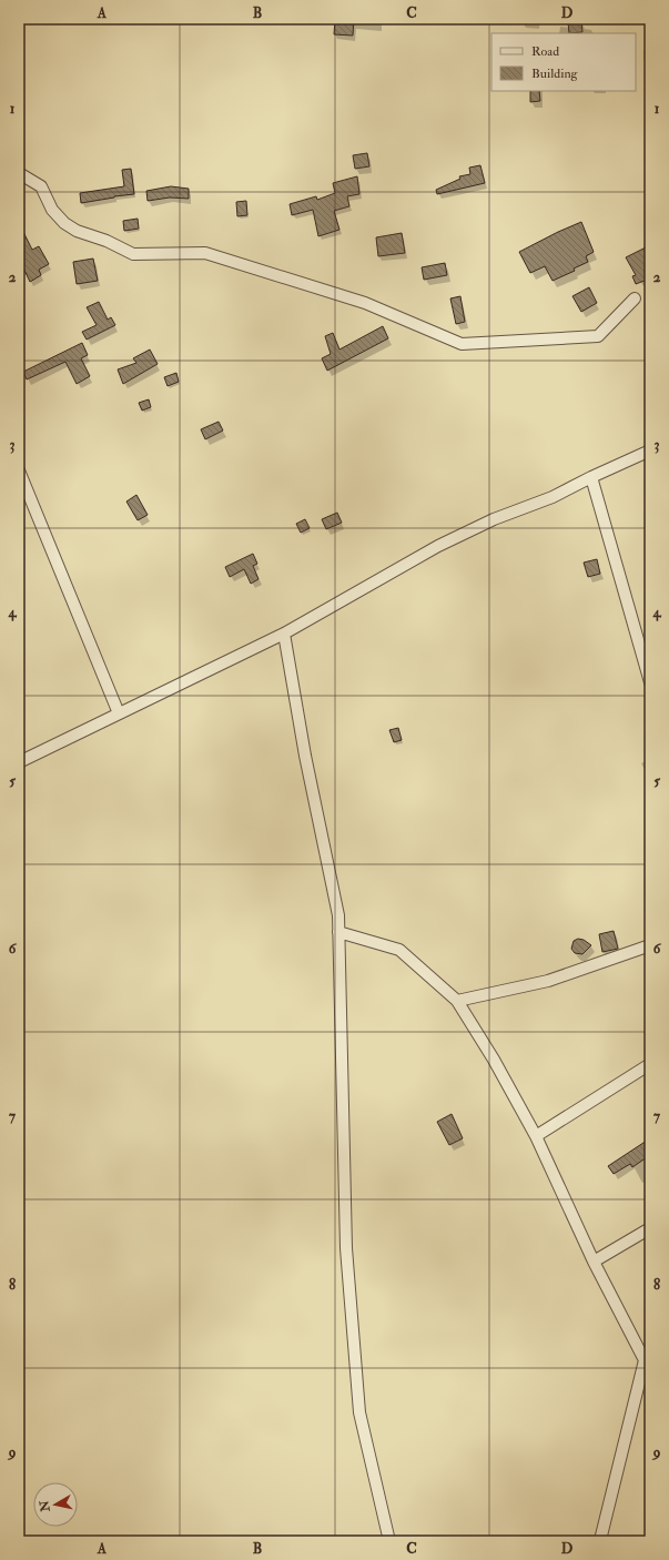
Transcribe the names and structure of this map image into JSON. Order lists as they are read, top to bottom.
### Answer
{
  "legend": ["Road", "Building"],
  "north": "left",
  "grid": {
    "columns": [
      "A",
      "B",
      "C",
      "D"
    ],
    "rows": [
      "1",
      "2",
      "3",
      "4",
      "5",
      "6",
      "7",
      "8",
      "9"
    ]
  }
}
